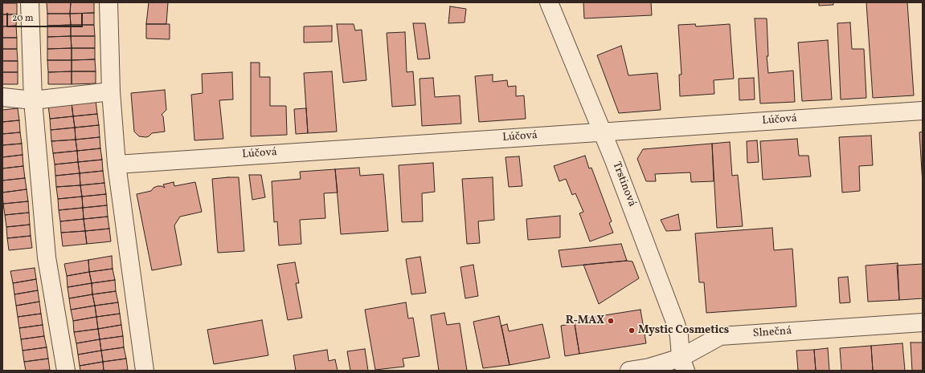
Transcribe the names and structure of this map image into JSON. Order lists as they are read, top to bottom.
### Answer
{
  "streets": {
    "street": ["Lúčová", "Trstinová", "Slnečná"]
  },
  "crossings": [
    ["Lúčová", "Trstinová"],
    ["Trstinová", "Slnečná"]
  ],
  "places": ["R-MAX", "Mystic Cosmetics"],
  "scale_bar": "20 m"
}
